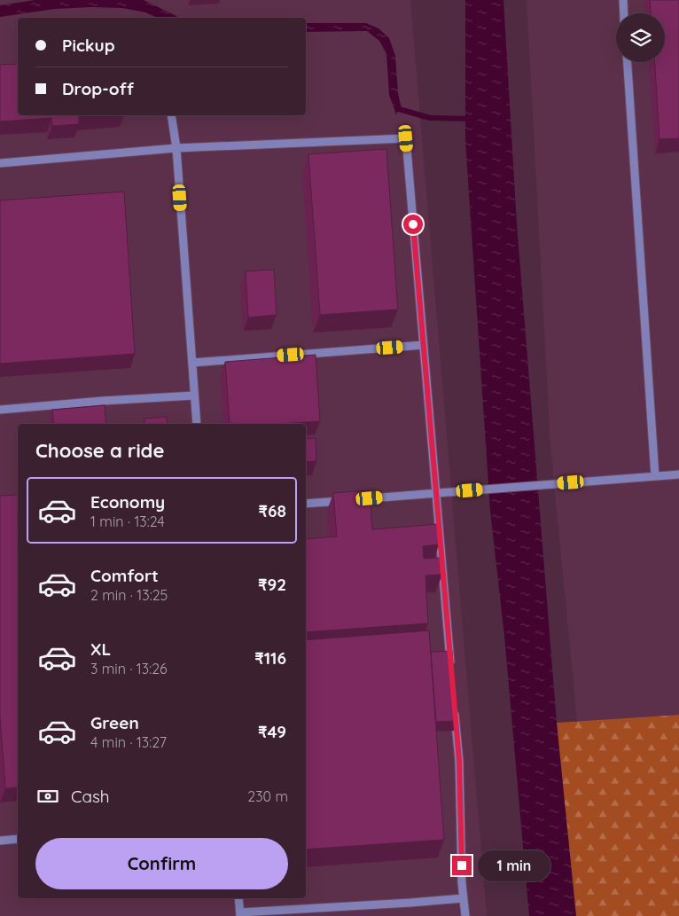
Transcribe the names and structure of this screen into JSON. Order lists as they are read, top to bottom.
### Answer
{
  "page": {
    "banner": ["Pickup", "Drop-off"],
    "heading": "Choose a ride",
    "list": [
      {
        "name": "Economy",
        "note": "1 min · 13:24",
        "value": "₹68"
      },
      {
        "name": "Comfort",
        "note": "2 min · 13:25",
        "value": "₹92"
      },
      {
        "name": "XL",
        "note": "3 min · 13:26",
        "value": "₹116"
      },
      {
        "name": "Green",
        "note": "4 min · 13:27",
        "value": "₹49"
      }
    ],
    "pay": ["Cash", "230 m"],
    "buttons": "Confirm",
    "bubble": "1 min"
  }
}
